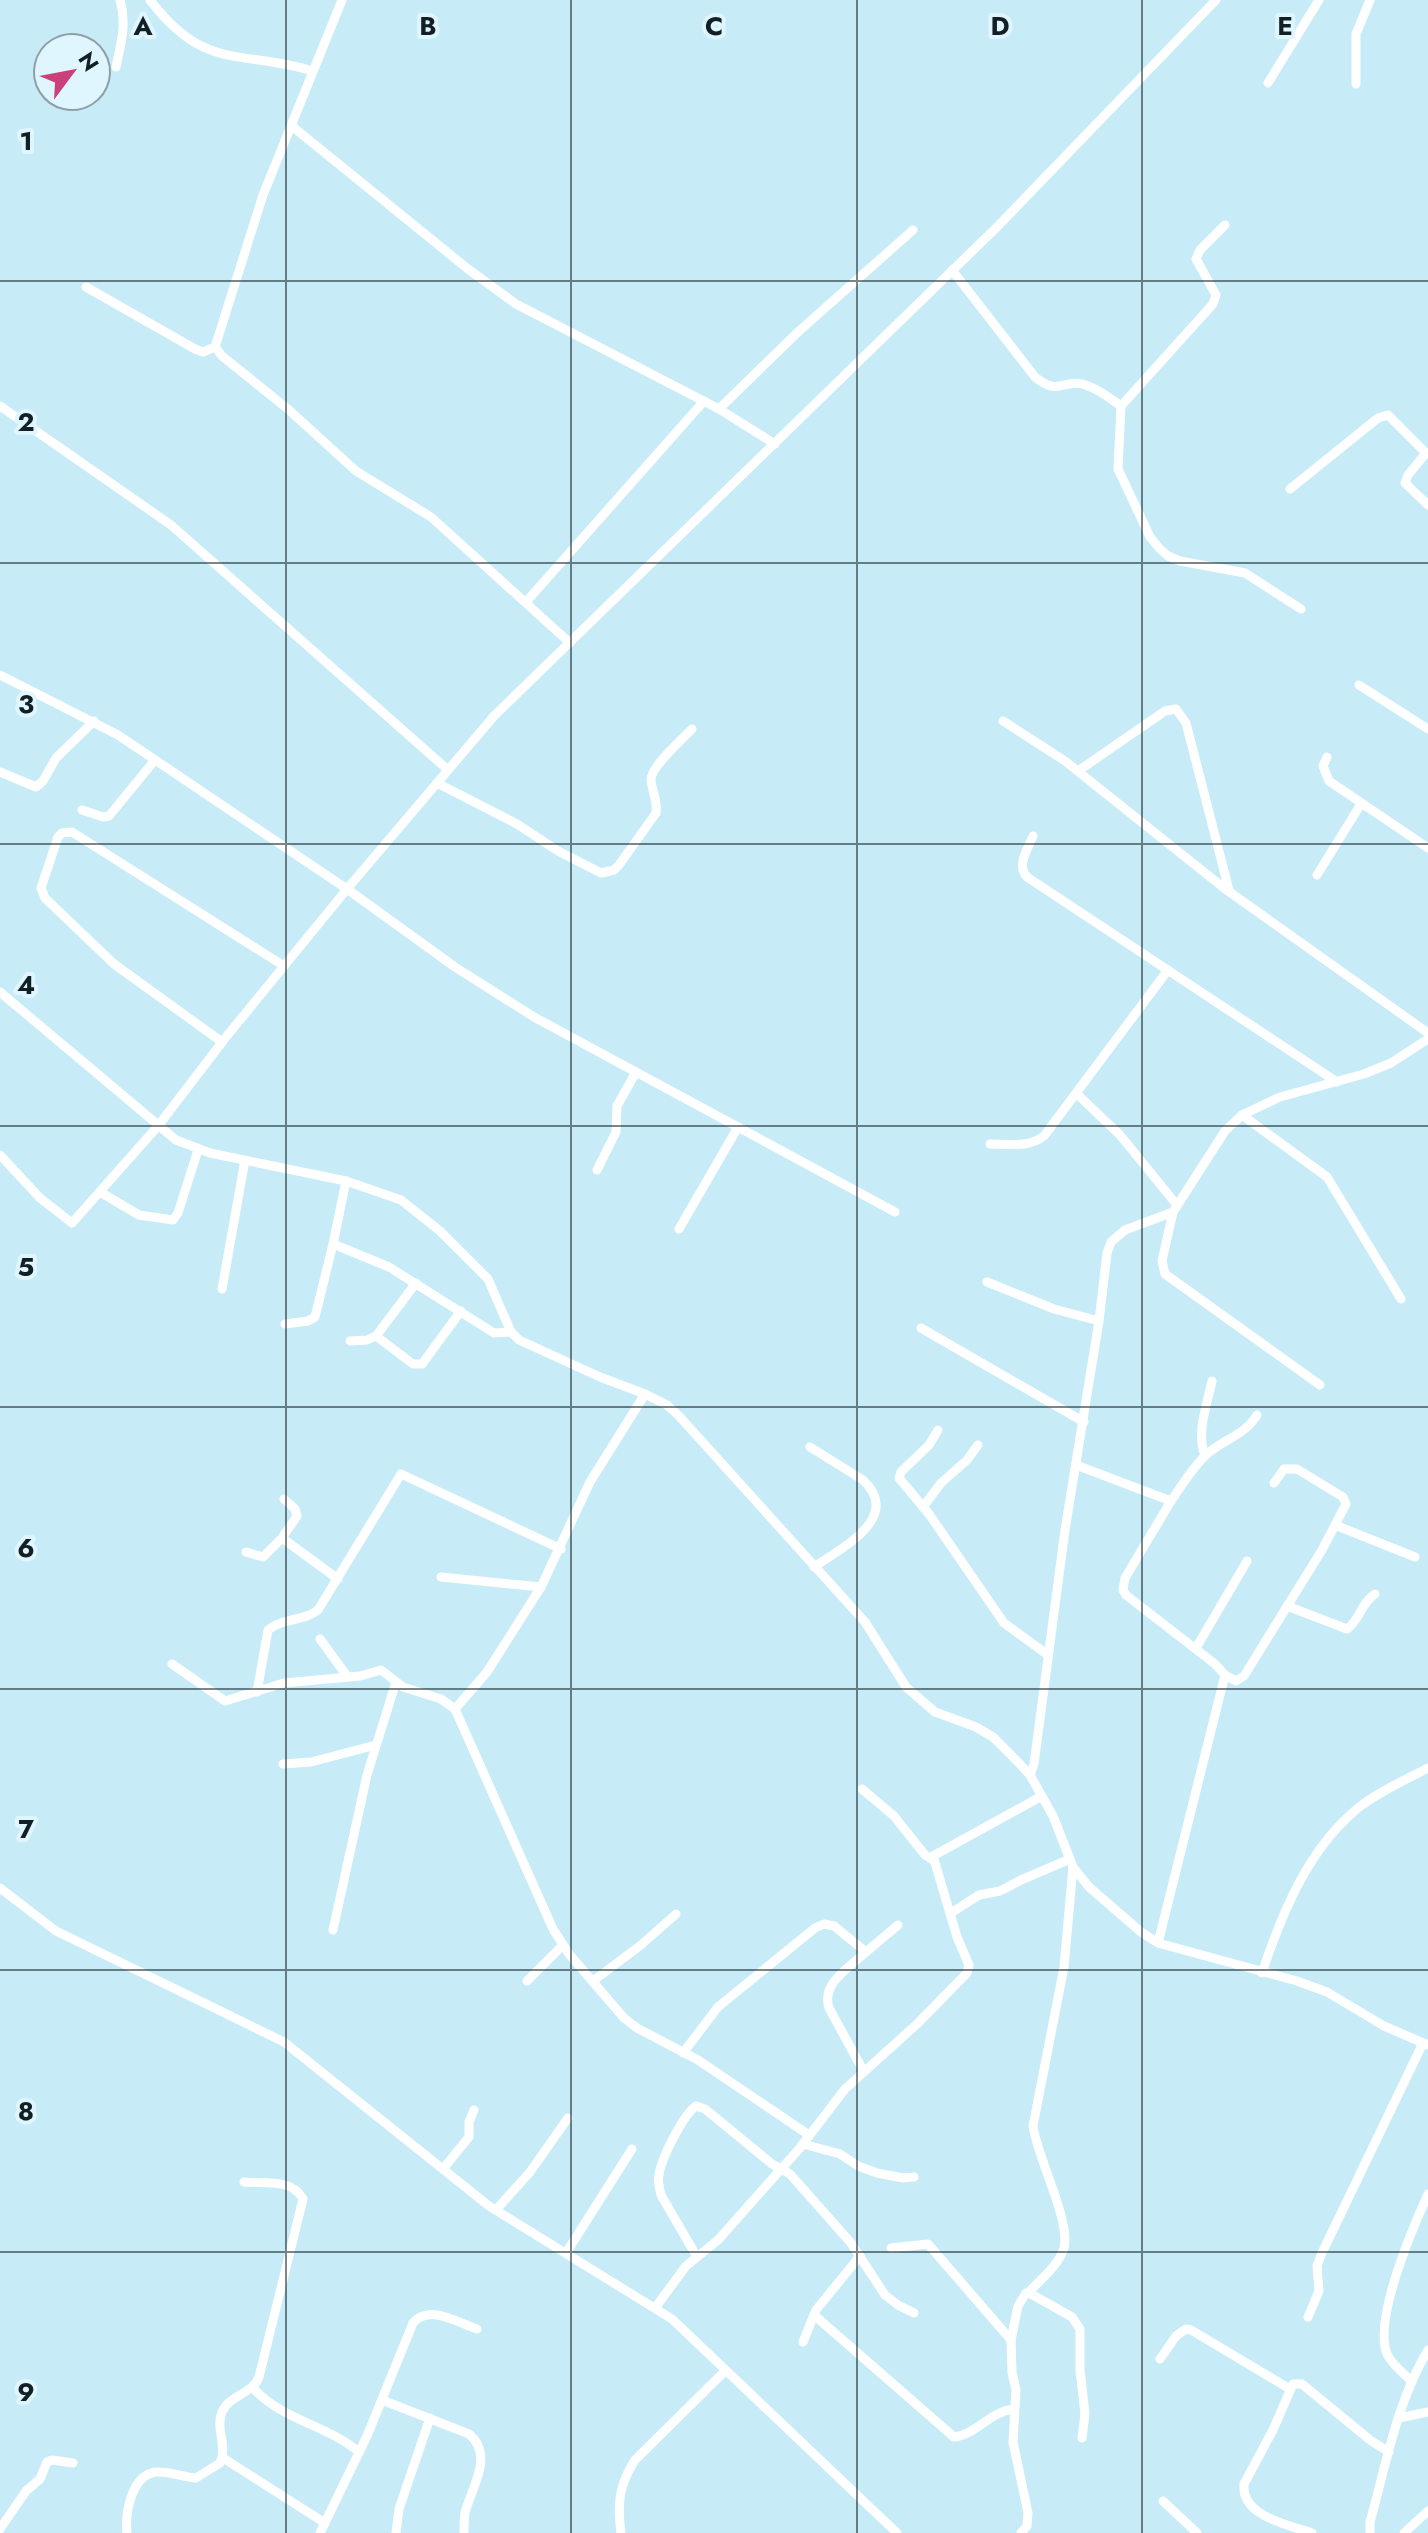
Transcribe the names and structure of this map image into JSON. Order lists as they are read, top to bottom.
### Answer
{
  "north": "top right",
  "grid": {
    "columns": [
      "A",
      "B",
      "C",
      "D",
      "E"
    ],
    "rows": [
      "1",
      "2",
      "3",
      "4",
      "5",
      "6",
      "7",
      "8",
      "9"
    ]
  }
}
